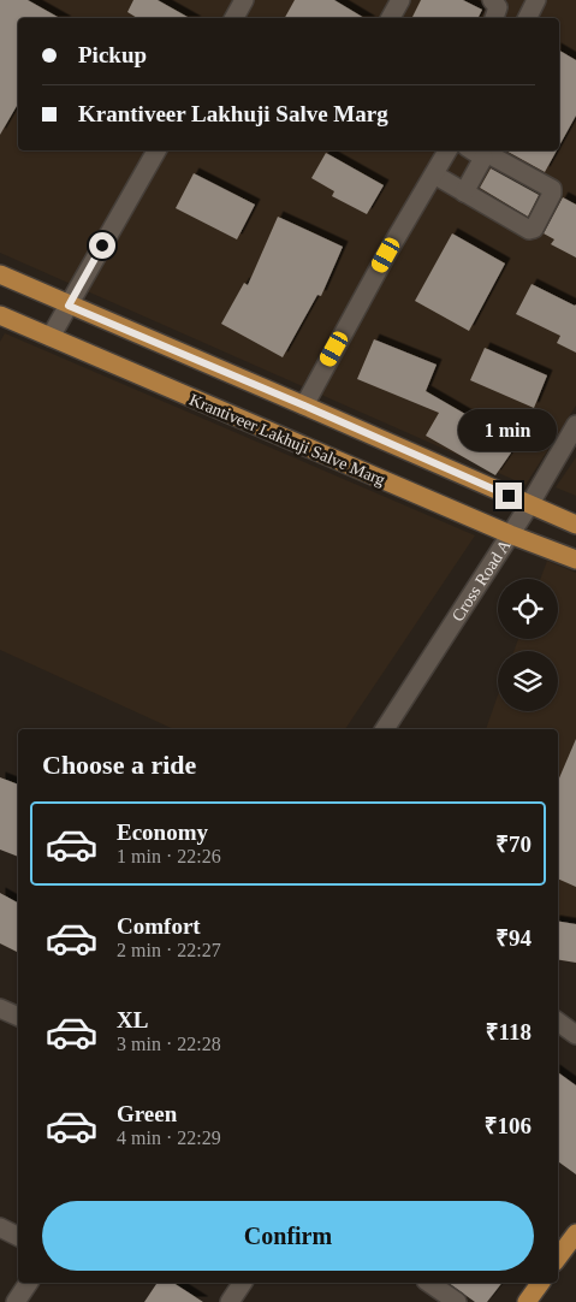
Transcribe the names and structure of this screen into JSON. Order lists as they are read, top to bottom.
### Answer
{
  "streets": {
    "main road": ["Krantiveer Lakhuji Salve Marg"],
    "street": ["Cross Road A"]
  },
  "crossings": [
    ["Krantiveer Lakhuji Salve Marg", "Cross Road A"]
  ],
  "page": {
    "banner": ["Pickup", "Krantiveer Lakhuji Salve Marg"],
    "bubble": "1 min",
    "heading": "Choose a ride",
    "list": [
      {
        "name": "Economy",
        "note": "1 min · 22:26",
        "value": "₹70"
      },
      {
        "name": "Comfort",
        "note": "2 min · 22:27",
        "value": "₹94"
      },
      {
        "name": "XL",
        "note": "3 min · 22:28",
        "value": "₹118"
      },
      {
        "name": "Green",
        "note": "4 min · 22:29",
        "value": "₹106"
      }
    ],
    "buttons": "Confirm"
  }
}
